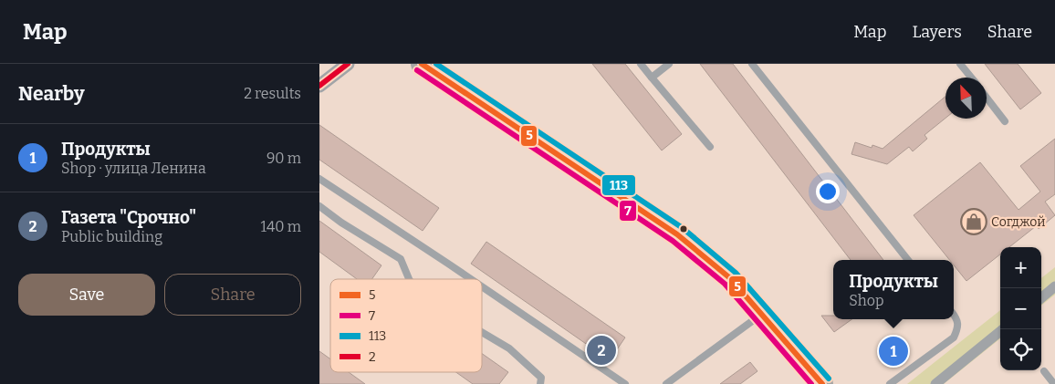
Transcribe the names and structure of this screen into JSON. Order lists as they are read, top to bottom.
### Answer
{
  "places": {
    "shop": ["Согджой"]
  },
  "lines": [
    "transit line 5",
    "transit line 113",
    "transit line 2",
    "transit line 7"
  ],
  "legend": [
    "5",
    "7",
    "113",
    "2"
  ],
  "north": "top left",
  "page": {
    "header": "Map",
    "nav": ["Map", "Layers", "Share"],
    "heading": ["Nearby", "2 results"],
    "list": [
      {
        "mark": "1",
        "name": "Продукты",
        "note": "Shop · улица Ленина",
        "value": "90 m"
      },
      {
        "mark": "2",
        "name": "Газета \"Срочно\"",
        "note": "Public building",
        "value": "140 m"
      }
    ],
    "map_buttons": ["+", "−"],
    "buttons": ["Save", "Share"],
    "popup": ["Продукты", "Shop"],
    "pins": ["2", "1"]
  }
}
